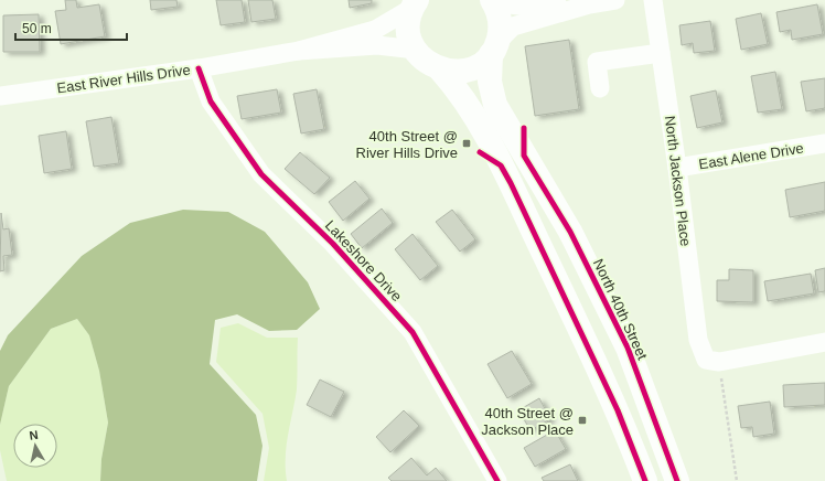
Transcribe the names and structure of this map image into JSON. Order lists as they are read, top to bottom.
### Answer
{
  "streets": {
    "main road": ["North 40th Street"],
    "street": [
      "East River Hills Drive",
      "East Alene Drive",
      "North Jackson Place",
      "Lakeshore Drive"
    ]
  },
  "crossings": [
    ["East River Hills Drive", "Lakeshore Drive"],
    ["East Alene Drive", "North Jackson Place"]
  ],
  "places": {
    "transit": ["40th Street @ River Hills Drive", "40th Street @ Jackson Place"]
  },
  "scale_bar": "50 m",
  "north": "top"
}
